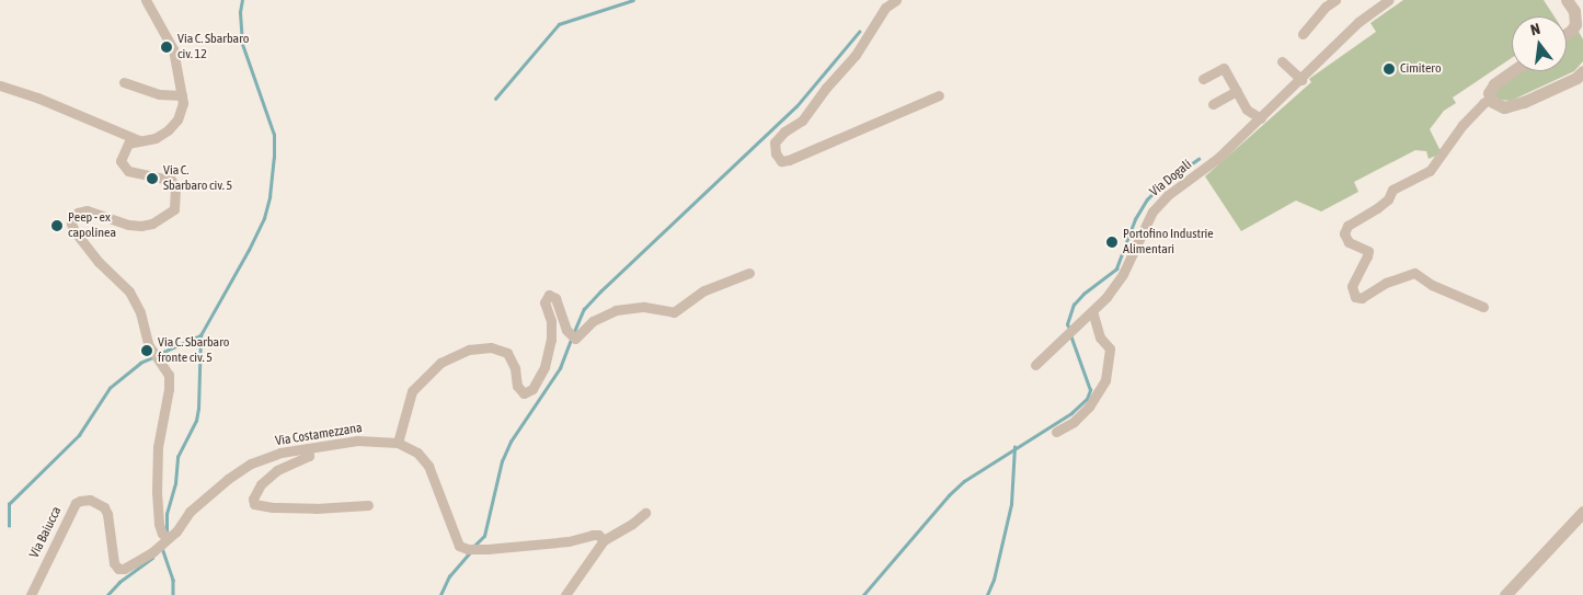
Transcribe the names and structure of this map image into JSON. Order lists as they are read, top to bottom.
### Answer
{
  "streets": {
    "street": ["Via Dogali", "Via Costamezzana", "Via Baiucca"]
  },
  "crossings": [
    ["Via Costamezzana", "Via Baiucca"]
  ],
  "places": [
    "Via C. Sbarbaro civ. 12",
    "Cimitero",
    "Via C. Sbarbaro civ. 5",
    "Peep - ex capolinea",
    "Portofino Industrie Alimentari",
    "Via C. Sbarbaro fronte civ. 5"
  ],
  "north": "top"
}
